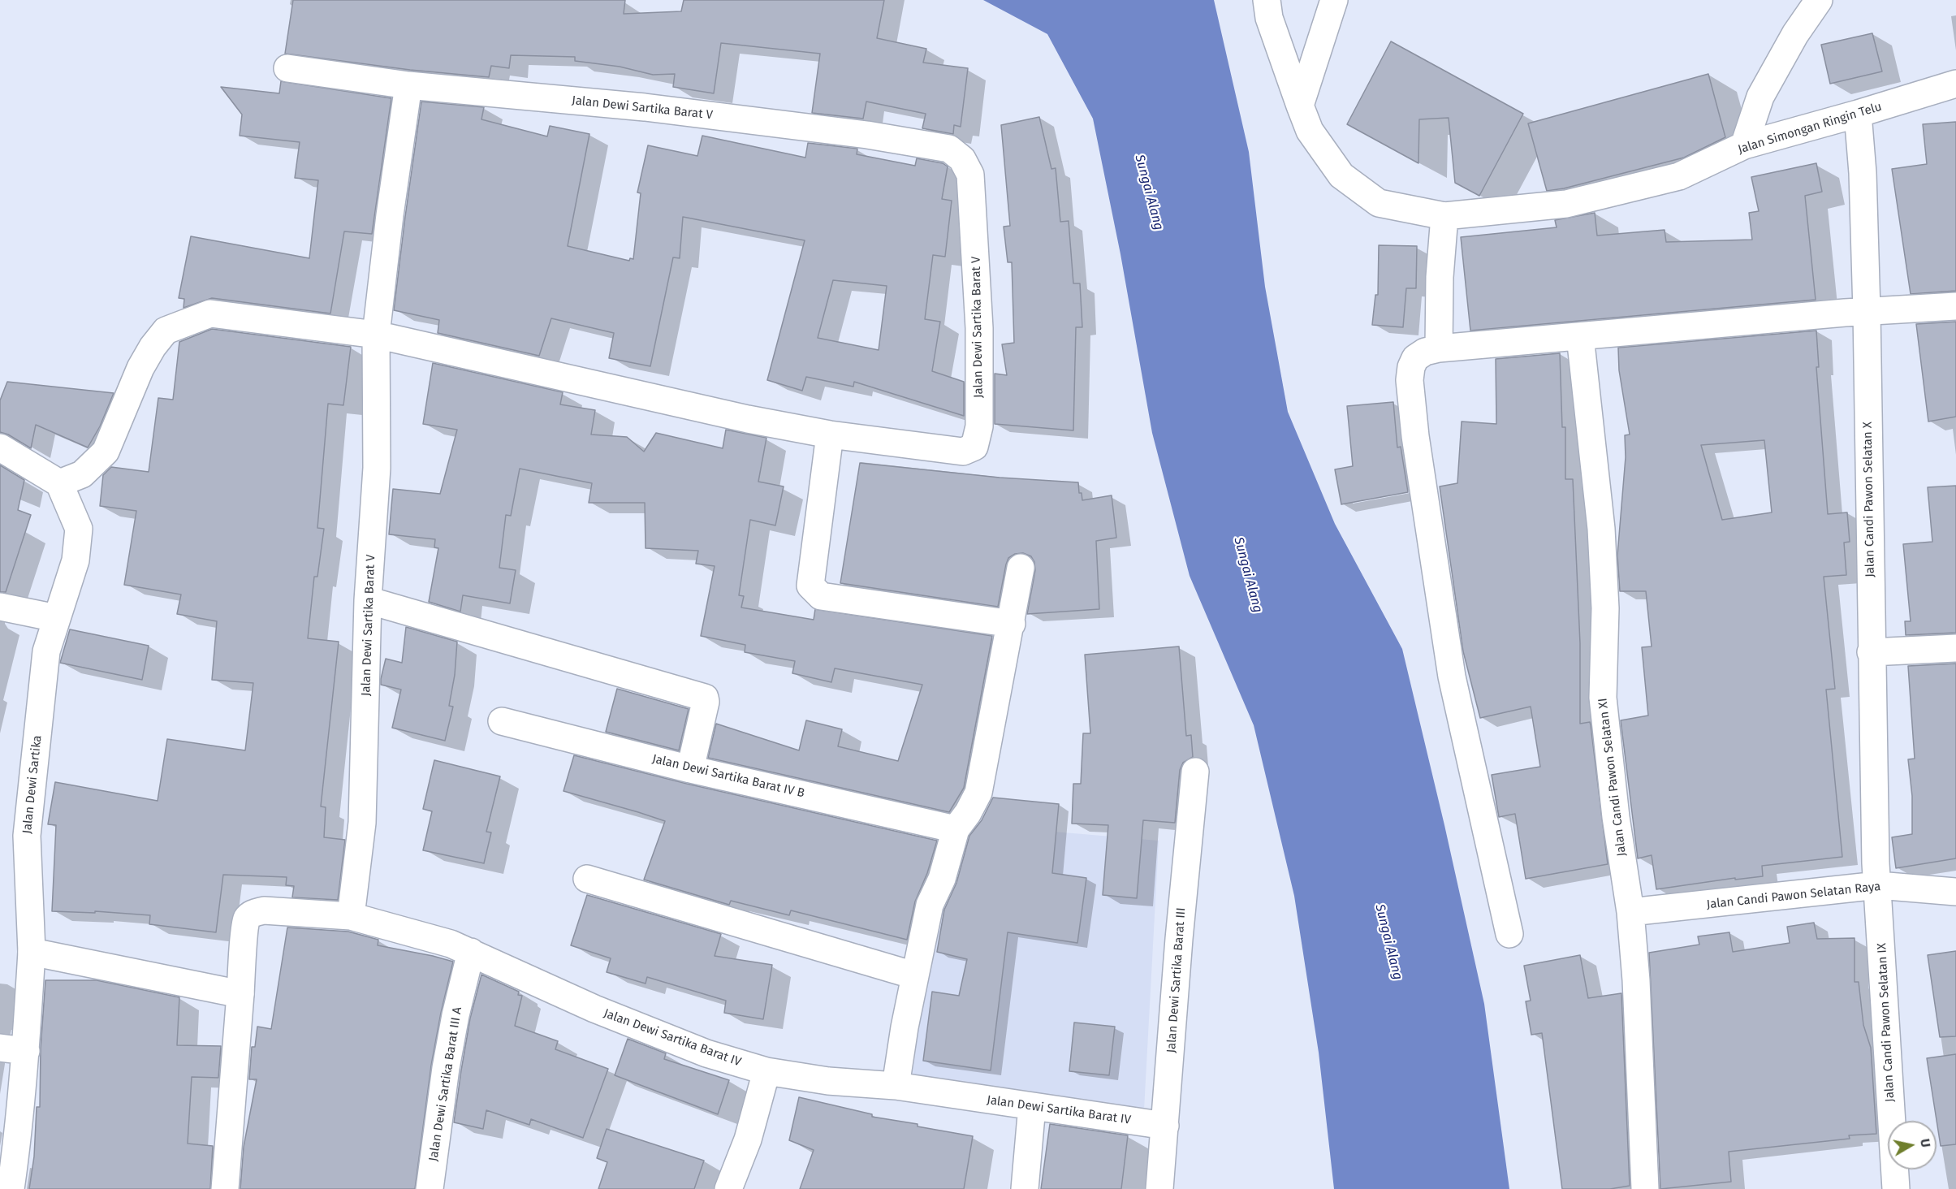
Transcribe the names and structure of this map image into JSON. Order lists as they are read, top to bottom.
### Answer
{
  "streets": {
    "street": [
      "Jalan Dewi Sartika Barat V",
      "Jalan Simongan Ringin Telu",
      "Jalan Candi Pawon Selatan X",
      "Jalan Dewi Sartika Barat IV B",
      "Jalan Candi Pawon Selatan XI",
      "Jalan Dewi Sartika",
      "Jalan Candi Pawon Selatan Raya",
      "Jalan Dewi Sartika Barat III",
      "Jalan Candi Pawon Selatan IX",
      "Jalan Dewi Sartika Barat IV",
      "Jalan Dewi Sartika Barat III A"
    ]
  },
  "crossings": [
    ["Jalan Dewi Sartika Barat V", "Jalan Dewi Sartika"],
    ["Jalan Dewi Sartika Barat V", "Jalan Dewi Sartika Barat IV"],
    ["Jalan Simongan Ringin Telu", "Jalan Candi Pawon Selatan X"],
    ["Jalan Candi Pawon Selatan X", "Jalan Candi Pawon Selatan Raya"],
    ["Jalan Candi Pawon Selatan X", "Jalan Candi Pawon Selatan IX"],
    ["Jalan Candi Pawon Selatan XI", "Jalan Candi Pawon Selatan Raya"],
    ["Jalan Candi Pawon Selatan Raya", "Jalan Candi Pawon Selatan IX"],
    ["Jalan Dewi Sartika Barat III", "Jalan Dewi Sartika Barat IV"],
    ["Jalan Dewi Sartika Barat IV", "Jalan Dewi Sartika Barat III A"]
  ],
  "water": ["Sungai Alang"],
  "north": "right"
}
